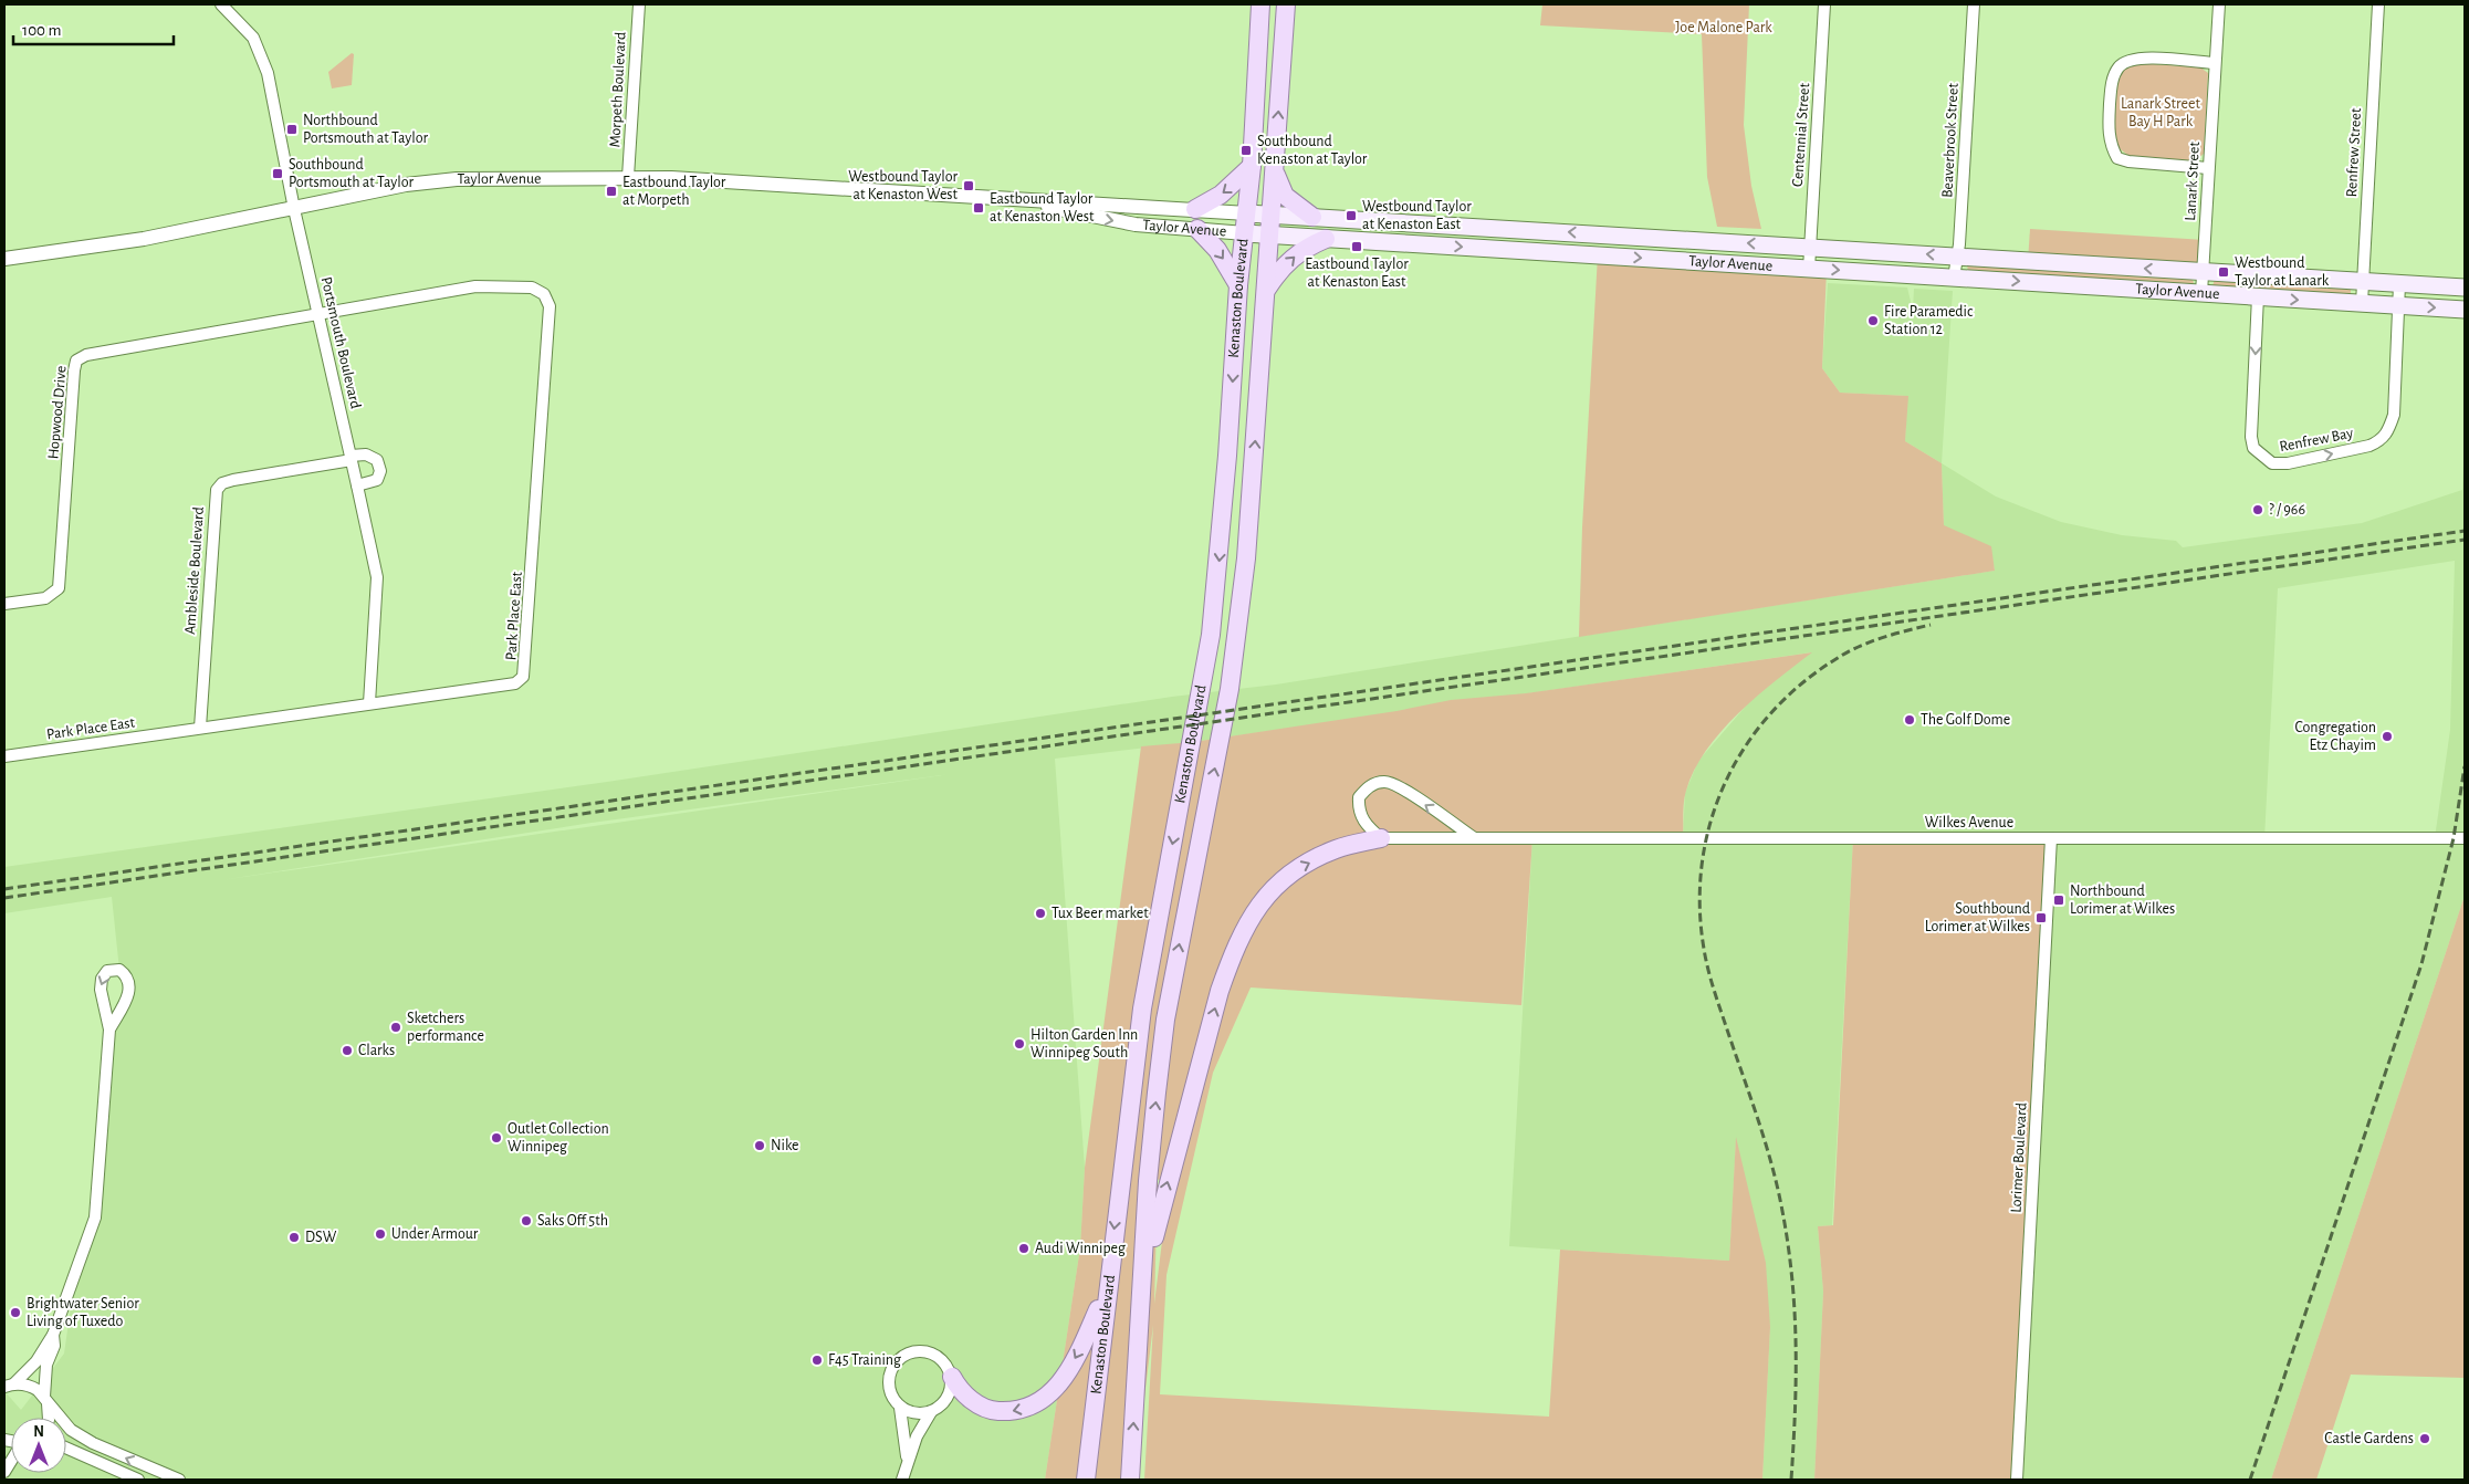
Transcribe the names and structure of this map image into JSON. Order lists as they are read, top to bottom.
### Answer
{
  "streets": {
    "main road": ["Taylor Avenue", "Kenaston Boulevard"],
    "street": [
      "Morpeth Boulevard",
      "Centennial Street",
      "Beaverbrook Street",
      "Renfrew Street",
      "Lanark Street",
      "Portsmouth Boulevard",
      "Hopwood Drive",
      "Renfrew Bay",
      "Ambleside Boulevard",
      "Park Place East",
      "Wilkes Avenue",
      "Lorimer Boulevard"
    ]
  },
  "crossings": [
    ["Morpeth Boulevard", "Taylor Avenue"],
    ["Centennial Street", "Taylor Avenue"],
    ["Beaverbrook Street", "Taylor Avenue"],
    ["Renfrew Street", "Taylor Avenue"],
    ["Taylor Avenue", "Lanark Street"],
    ["Taylor Avenue", "Kenaston Boulevard"],
    ["Taylor Avenue", "Portsmouth Boulevard"],
    ["Taylor Avenue", "Renfrew Bay"],
    ["Portsmouth Boulevard", "Hopwood Drive"],
    ["Portsmouth Boulevard", "Ambleside Boulevard"],
    ["Portsmouth Boulevard", "Park Place East"],
    ["Hopwood Drive", "Park Place East"],
    ["Ambleside Boulevard", "Park Place East"],
    ["Wilkes Avenue", "Lorimer Boulevard"]
  ],
  "parks": ["Joe Malone Park", "Lanark Street Bay H Park"],
  "places": {
    "transit": [
      "Northbound Portsmouth at Taylor",
      "Southbound Kenaston at Taylor",
      "Southbound Portsmouth at Taylor",
      "Westbound Taylor at Kenaston West",
      "Eastbound Taylor at Morpeth",
      "Eastbound Taylor at Kenaston West",
      "Westbound Taylor at Kenaston East",
      "Eastbound Taylor at Kenaston East",
      "Westbound Taylor at Lanark",
      "Northbound Lorimer at Wilkes",
      "Southbound Lorimer at Wilkes"
    ],
    "other": [
      "Fire Paramedic Station 12",
      "? / 966",
      "The Golf Dome",
      "Congregation Etz Chayim",
      "Tux Beer market",
      "Sketchers performance",
      "Hilton Garden Inn Winnipeg South",
      "Clarks",
      "Outlet Collection Winnipeg",
      "Nike",
      "Saks Off 5th",
      "Under Armour",
      "DSW",
      "Audi Winnipeg",
      "Brightwater Senior Living of Tuxedo",
      "F45 Training",
      "Castle Gardens"
    ]
  },
  "scale_bar": "100 m",
  "north": "top"
}
